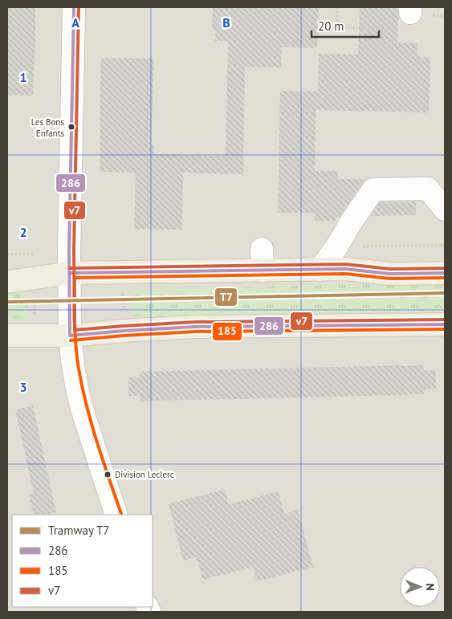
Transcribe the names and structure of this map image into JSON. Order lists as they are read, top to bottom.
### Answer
{
  "places": ["Les Bons Enfants", "Division Leclerc"],
  "lines": [
    "transit line 286",
    "transit line v7",
    "transit line 185",
    "tram line T7"
  ],
  "legend": [
    "Tramway T7",
    "286",
    "185",
    "v7"
  ],
  "scale_bar": "20 m",
  "north": "right",
  "grid": {
    "columns": ["A", "B"],
    "rows": ["1", "2", "3"]
  }
}
